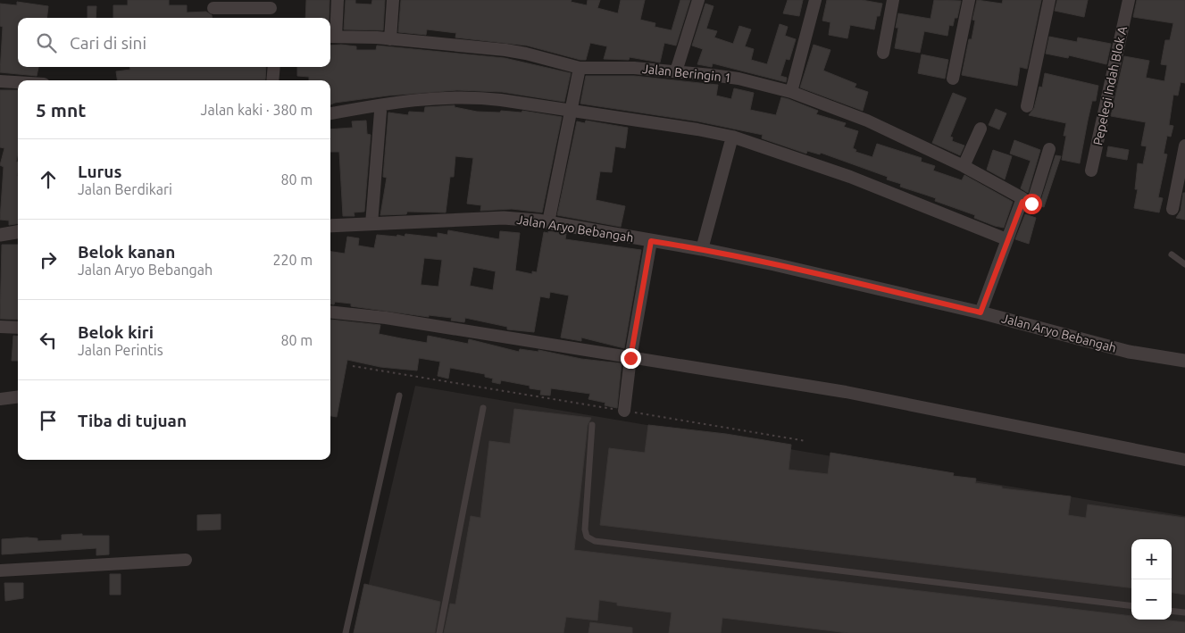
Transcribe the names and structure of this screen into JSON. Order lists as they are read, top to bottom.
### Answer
{
  "streets": {
    "street": ["Jalan Beringin 1", "Pepelegi Indah Blok A", "Jalan Aryo Bebangah"]
  },
  "page": {
    "search": "Cari di sini",
    "heading": ["5 mnt", "Jalan kaki · 380 m"],
    "list": [
      ["Lurus", "Jalan Berdikari", "80 m"],
      ["Belok kanan", "Jalan Aryo Bebangah", "220 m"],
      ["Belok kiri", "Jalan Perintis", "80 m"],
      "Tiba di tujuan"
    ],
    "map_buttons": ["+", "−"]
  }
}
